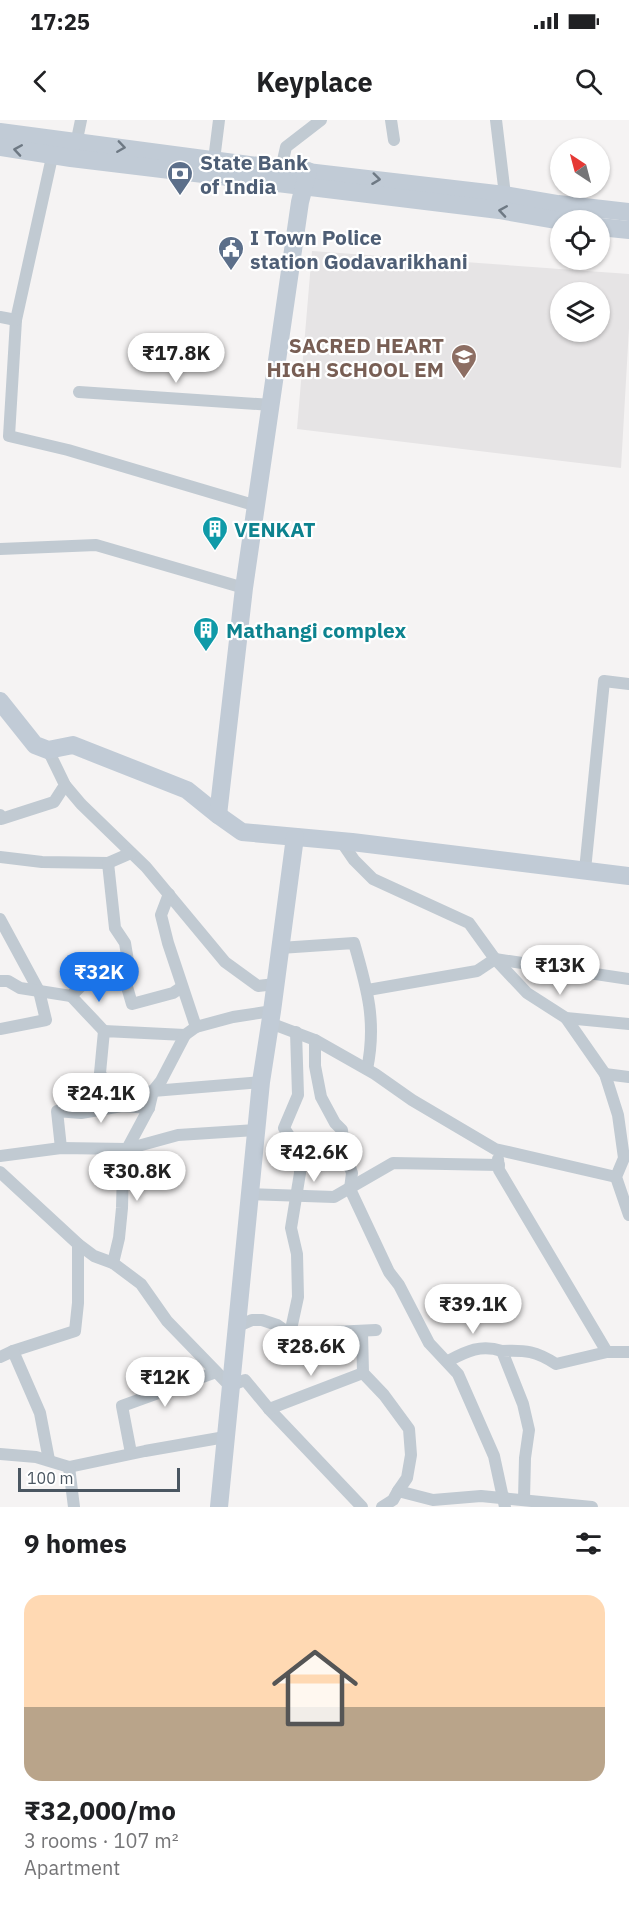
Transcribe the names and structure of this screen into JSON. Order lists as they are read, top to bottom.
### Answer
{
  "places": {
    "bank": ["State Bank of India"],
    "public building": ["I Town Police station Godavarikhani"],
    "school or university": ["SACRED HEART HIGH SCHOOL EM"],
    "building": ["VENKAT", "Mathangi complex"]
  },
  "scale_bar": "100 m",
  "north": "top left",
  "page": {
    "status": "17:25",
    "header": "Keyplace",
    "price": [
      "₹17.8K",
      "₹13K",
      "₹32K",
      "₹24.1K",
      "₹42.6K",
      "₹30.8K",
      "₹39.1K",
      "₹28.6K",
      "₹12K"
    ],
    "scale": "100 m",
    "heading": "9 homes",
    "list": [
      {
        "name": "₹32,000/mo",
        "note": "3 rooms · 107 m² · Apartment"
      }
    ]
  }
}
